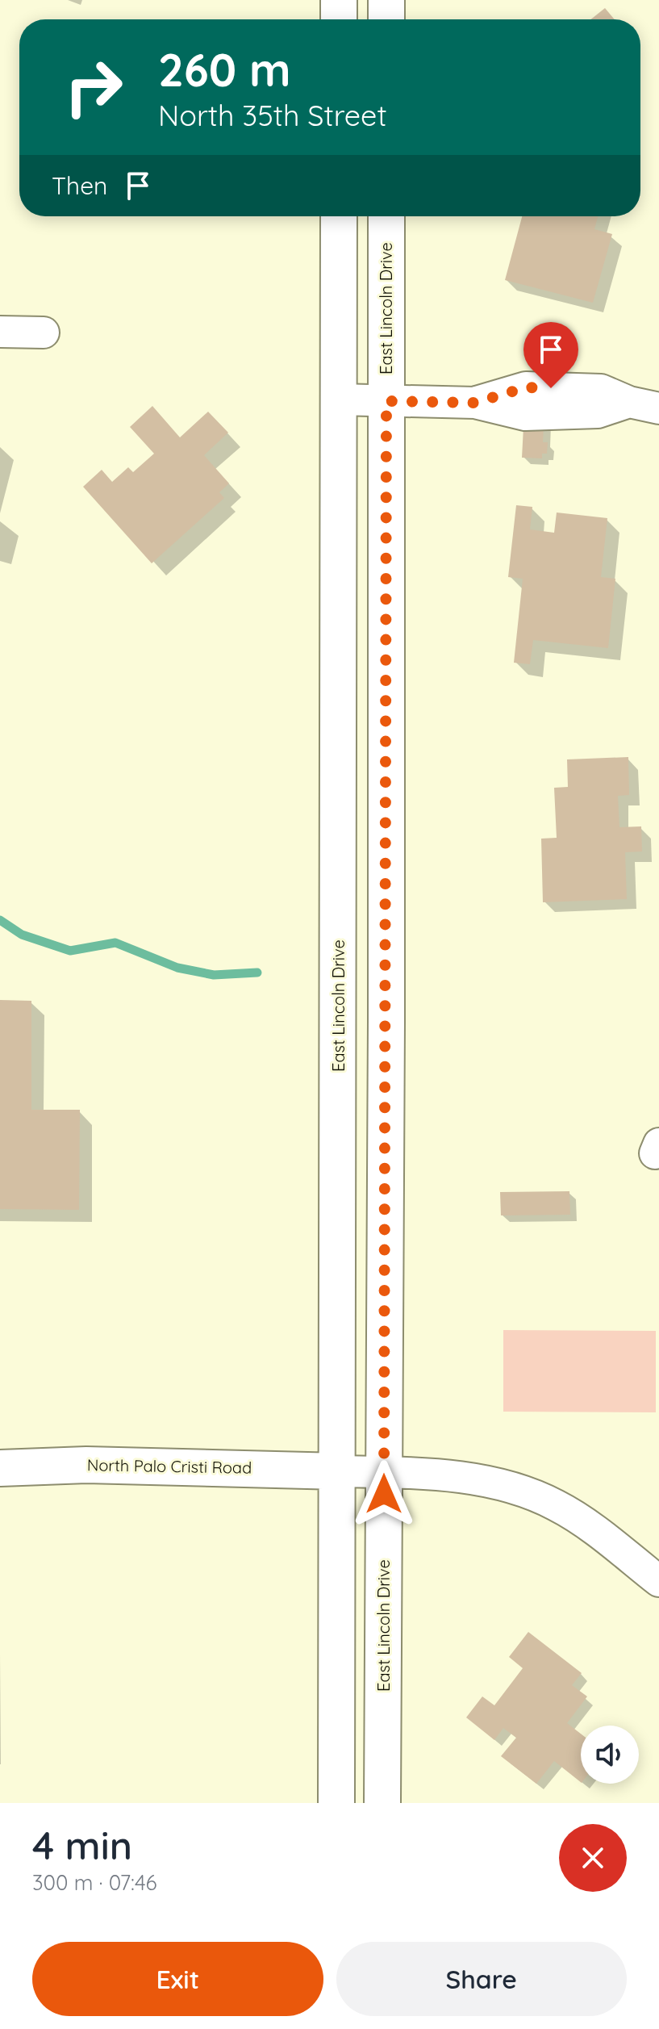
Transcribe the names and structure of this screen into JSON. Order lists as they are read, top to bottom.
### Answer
{
  "streets": {
    "main road": ["East Lincoln Drive", "North Palo Cristi Road"]
  },
  "crossings": [
    ["East Lincoln Drive", "North Palo Cristi Road"]
  ],
  "page": {
    "turn": ["260 m", "North 35th Street"],
    "then": "Then",
    "heading": ["4 min", "300 m · 07:46"],
    "buttons": ["Exit", "Share"]
  }
}
